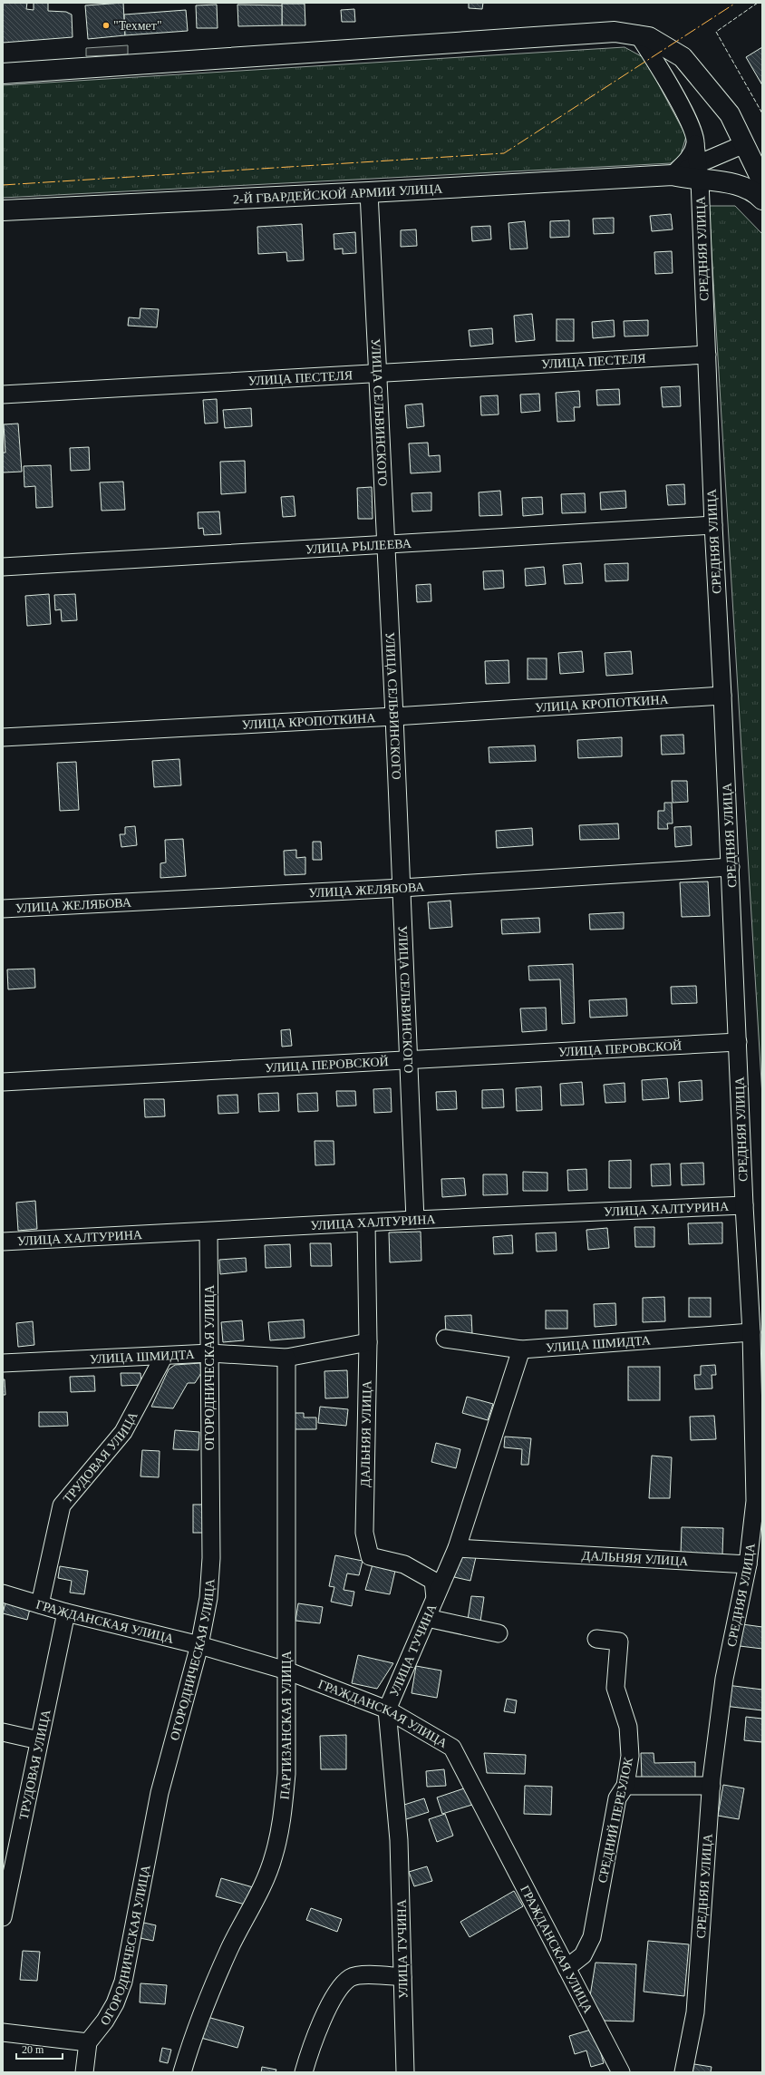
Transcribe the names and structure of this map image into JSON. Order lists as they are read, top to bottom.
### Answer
{
  "streets": {
    "main road": ["2-Й ГВАРДЕЙСКОЙ АРМИИ УЛИЦА"],
    "street": [
      "СРЕДНЯЯ УЛИЦА",
      "УЛИЦА ПЕСТЕЛЯ",
      "УЛИЦА СЕЛЬВИНСКОГО",
      "УЛИЦА РЫЛЕЕВА",
      "УЛИЦА КРОПОТКИНА",
      "УЛИЦА ЖЕЛЯБОВА",
      "УЛИЦА ПЕРОВСКОЙ",
      "УЛИЦА ХАЛТУРИНА",
      "УЛИЦА ШМИДТА",
      "ОГОРОДНИЧЕСКАЯ УЛИЦА",
      "ДАЛЬНЯЯ УЛИЦА",
      "ТРУДОВАЯ УЛИЦА",
      "ГРАЖДАНСКАЯ УЛИЦА",
      "УЛИЦА ТУЧИНА",
      "ПАРТИЗАНСКАЯ УЛИЦА",
      "СРЕДНИЙ ПЕРЕУЛОК"
    ]
  },
  "crossings": [
    ["2-Й ГВАРДЕЙСКОЙ АРМИИ УЛИЦА", "СРЕДНЯЯ УЛИЦА"],
    ["2-Й ГВАРДЕЙСКОЙ АРМИИ УЛИЦА", "УЛИЦА СЕЛЬВИНСКОГО"],
    ["СРЕДНЯЯ УЛИЦА", "УЛИЦА ПЕСТЕЛЯ"],
    ["СРЕДНЯЯ УЛИЦА", "УЛИЦА РЫЛЕЕВА"],
    ["СРЕДНЯЯ УЛИЦА", "УЛИЦА КРОПОТКИНА"],
    ["СРЕДНЯЯ УЛИЦА", "УЛИЦА ЖЕЛЯБОВА"],
    ["СРЕДНЯЯ УЛИЦА", "УЛИЦА ПЕРОВСКОЙ"],
    ["СРЕДНЯЯ УЛИЦА", "УЛИЦА ХАЛТУРИНА"],
    ["СРЕДНЯЯ УЛИЦА", "УЛИЦА ШМИДТА"],
    ["СРЕДНЯЯ УЛИЦА", "ДАЛЬНЯЯ УЛИЦА"],
    ["УЛИЦА ПЕСТЕЛЯ", "УЛИЦА СЕЛЬВИНСКОГО"],
    ["УЛИЦА СЕЛЬВИНСКОГО", "УЛИЦА РЫЛЕЕВА"],
    ["УЛИЦА СЕЛЬВИНСКОГО", "УЛИЦА КРОПОТКИНА"],
    ["УЛИЦА СЕЛЬВИНСКОГО", "УЛИЦА ЖЕЛЯБОВА"],
    ["УЛИЦА СЕЛЬВИНСКОГО", "УЛИЦА ПЕРОВСКОЙ"],
    ["УЛИЦА СЕЛЬВИНСКОГО", "УЛИЦА ХАЛТУРИНА"],
    ["УЛИЦА ХАЛТУРИНА", "ОГОРОДНИЧЕСКАЯ УЛИЦА"],
    ["УЛИЦА ХАЛТУРИНА", "ДАЛЬНЯЯ УЛИЦА"],
    ["УЛИЦА ШМИДТА", "ОГОРОДНИЧЕСКАЯ УЛИЦА"],
    ["УЛИЦА ШМИДТА", "ДАЛЬНЯЯ УЛИЦА"],
    ["УЛИЦА ШМИДТА", "ТРУДОВАЯ УЛИЦА"],
    ["УЛИЦА ШМИДТА", "УЛИЦА ТУЧИНА"],
    ["УЛИЦА ШМИДТА", "ПАРТИЗАНСКАЯ УЛИЦА"],
    ["ОГОРОДНИЧЕСКАЯ УЛИЦА", "ГРАЖДАНСКАЯ УЛИЦА"],
    ["ДАЛЬНЯЯ УЛИЦА", "УЛИЦА ТУЧИНА"],
    ["ТРУДОВАЯ УЛИЦА", "ГРАЖДАНСКАЯ УЛИЦА"],
    ["ГРАЖДАНСКАЯ УЛИЦА", "УЛИЦА ТУЧИНА"],
    ["ГРАЖДАНСКАЯ УЛИЦА", "ПАРТИЗАНСКАЯ УЛИЦА"],
    ["ГРАЖДАНСКАЯ УЛИЦА", "СРЕДНИЙ ПЕРЕУЛОК"]
  ],
  "places": ["\"Техмет\""],
  "scale_bar": "20 m"
}
